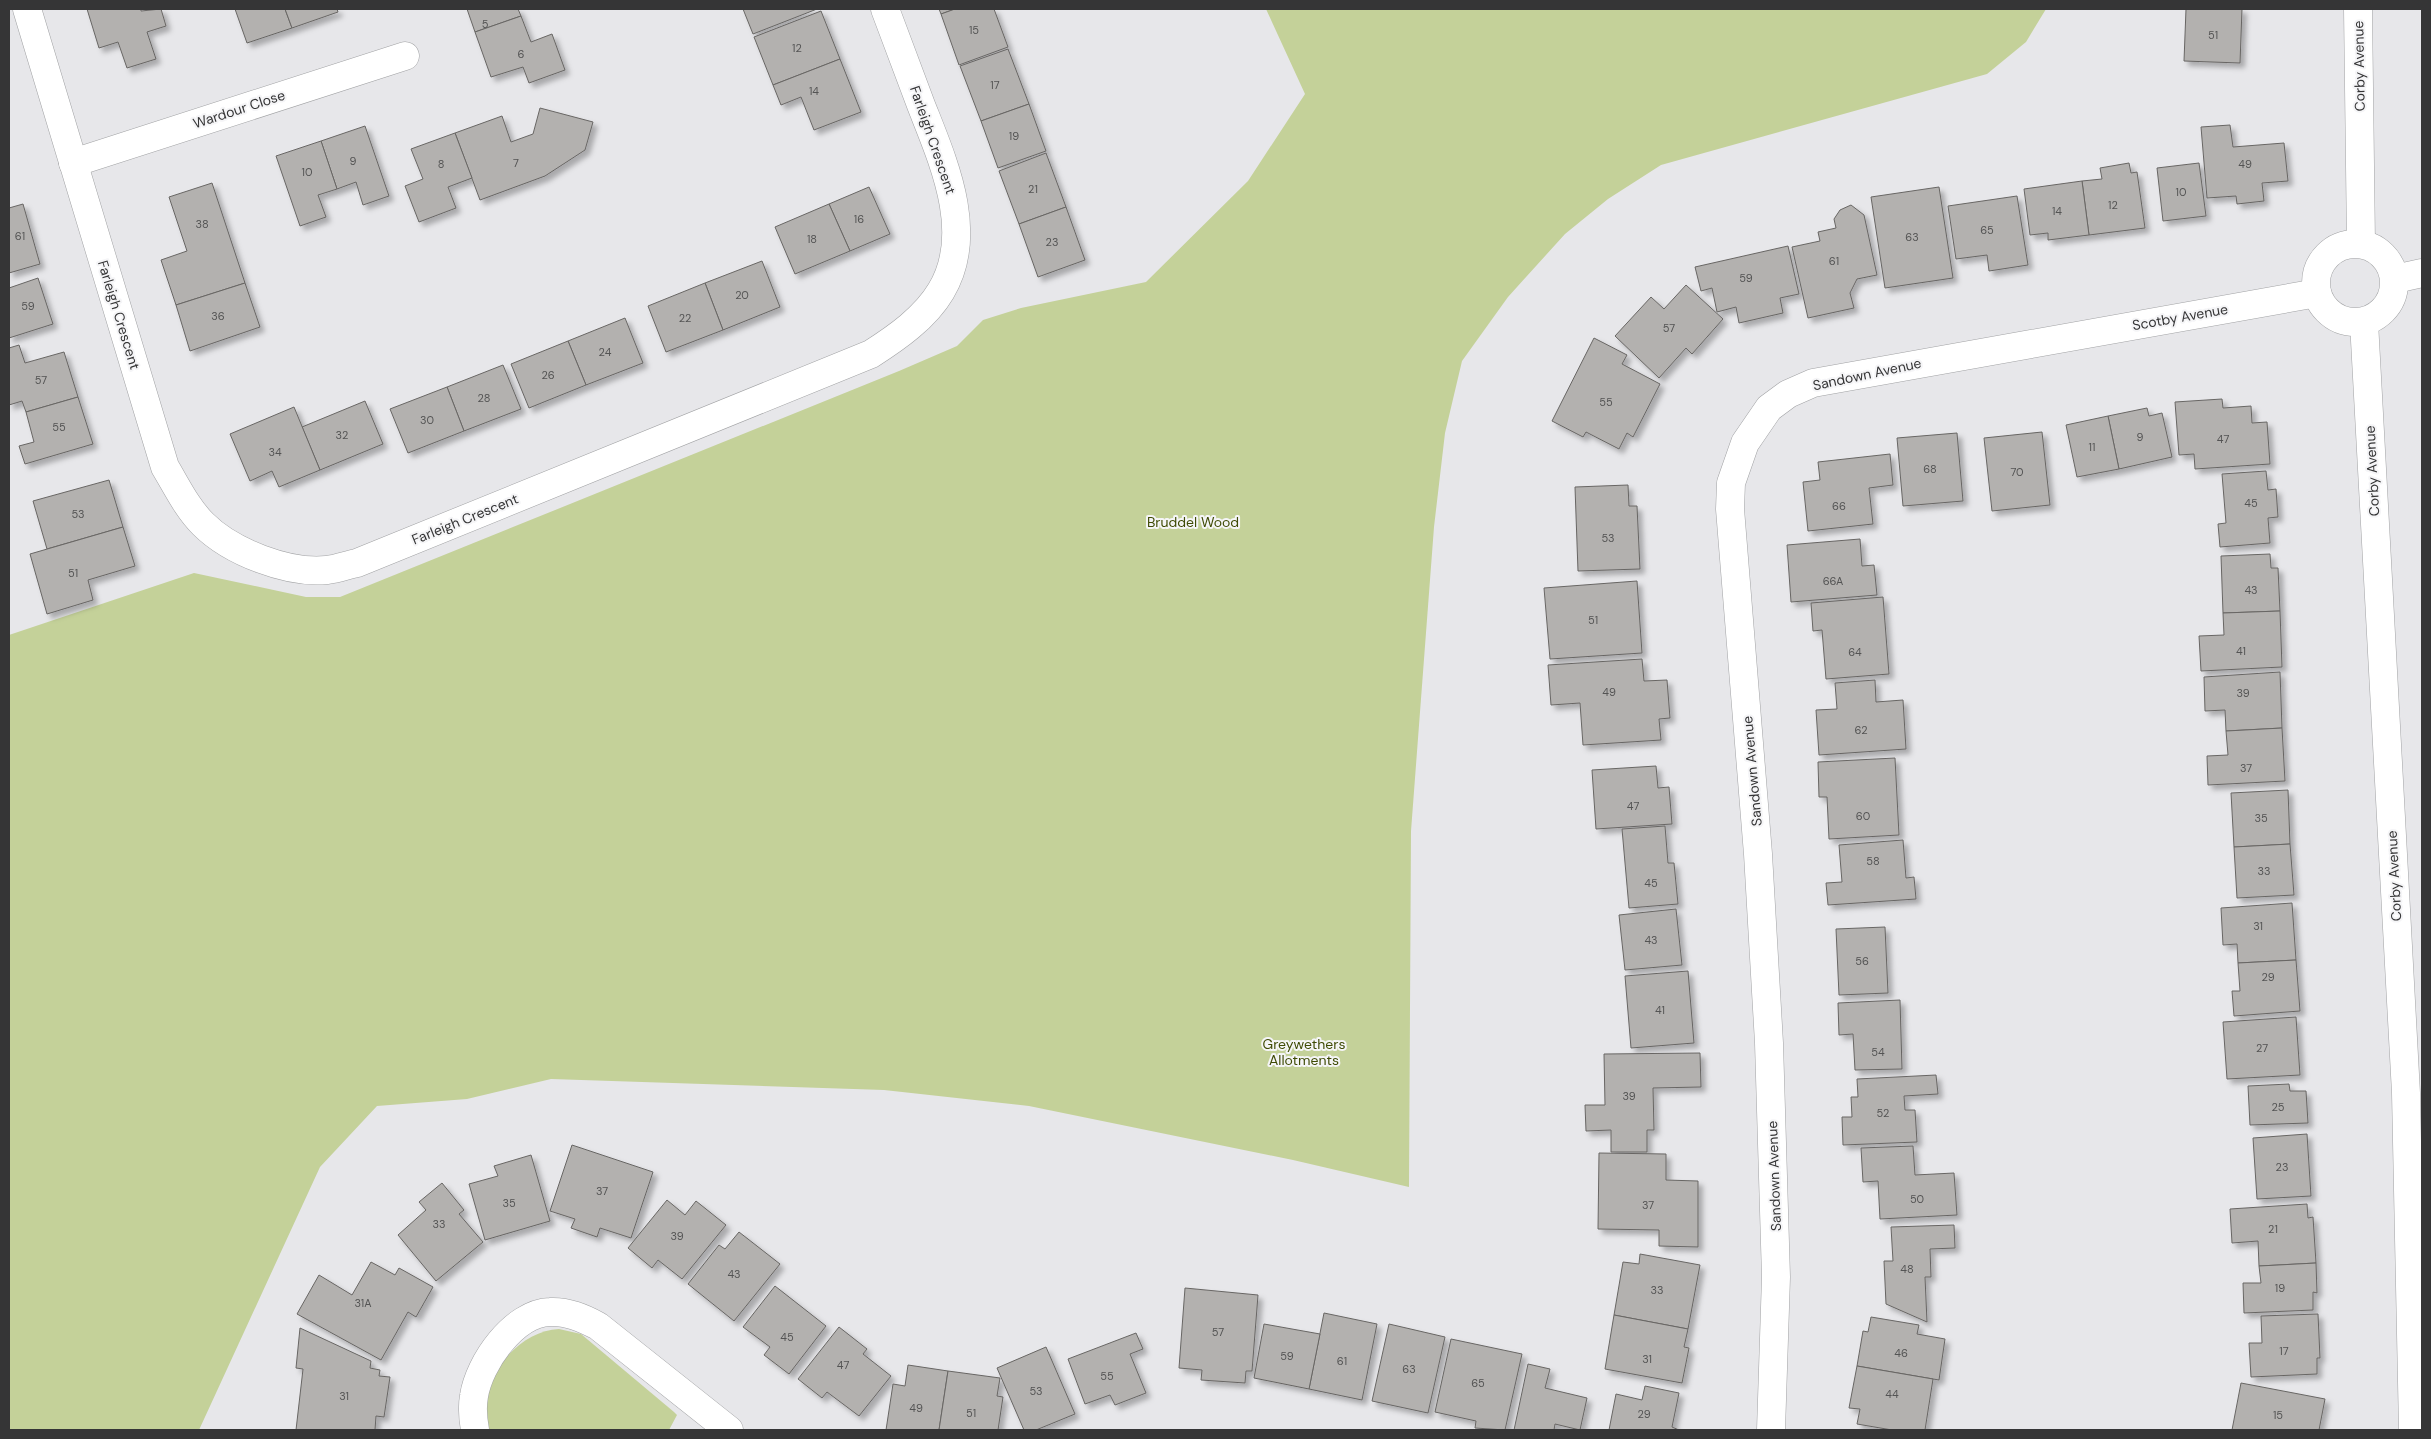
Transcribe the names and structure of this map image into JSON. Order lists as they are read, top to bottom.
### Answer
{
  "streets": {
    "street": [
      "Corby Avenue",
      "Wardour Close",
      "Farleigh Crescent",
      "Scotby Avenue",
      "Sandown Avenue"
    ]
  },
  "crossings": [
    ["Corby Avenue", "Scotby Avenue"],
    ["Wardour Close", "Farleigh Crescent"],
    ["Scotby Avenue", "Sandown Avenue"]
  ],
  "parks": ["Bruddel Wood", "Greywethers Allotments"],
  "house_numbers": [
    "5",
    "15",
    "51",
    "12",
    "6",
    "17",
    "14",
    "19",
    "9",
    "7",
    "8",
    "49",
    "10",
    "21",
    "10",
    "12",
    "14",
    "16",
    "38",
    "65",
    "61",
    "63",
    "18",
    "23",
    "61",
    "59",
    "20",
    "59",
    "36",
    "22",
    "57",
    "24",
    "26",
    "57",
    "28",
    "55",
    "30",
    "55",
    "32",
    "9",
    "47",
    "11",
    "34",
    "68",
    "70",
    "45",
    "66",
    "53",
    "53",
    "51",
    "66A",
    "43",
    "51",
    "41",
    "64",
    "49",
    "39",
    "62",
    "37",
    "47",
    "60",
    "35",
    "58",
    "33",
    "45",
    "31",
    "43",
    "56",
    "29",
    "41",
    "27",
    "54",
    "39",
    "25",
    "52",
    "23",
    "37",
    "50",
    "35",
    "37",
    "33",
    "21",
    "39",
    "48",
    "43",
    "19",
    "33",
    "31A",
    "57",
    "45",
    "17",
    "46",
    "59",
    "31",
    "61",
    "47",
    "63",
    "55",
    "65",
    "53",
    "44",
    "31",
    "49",
    "51",
    "29",
    "15"
  ]
}
